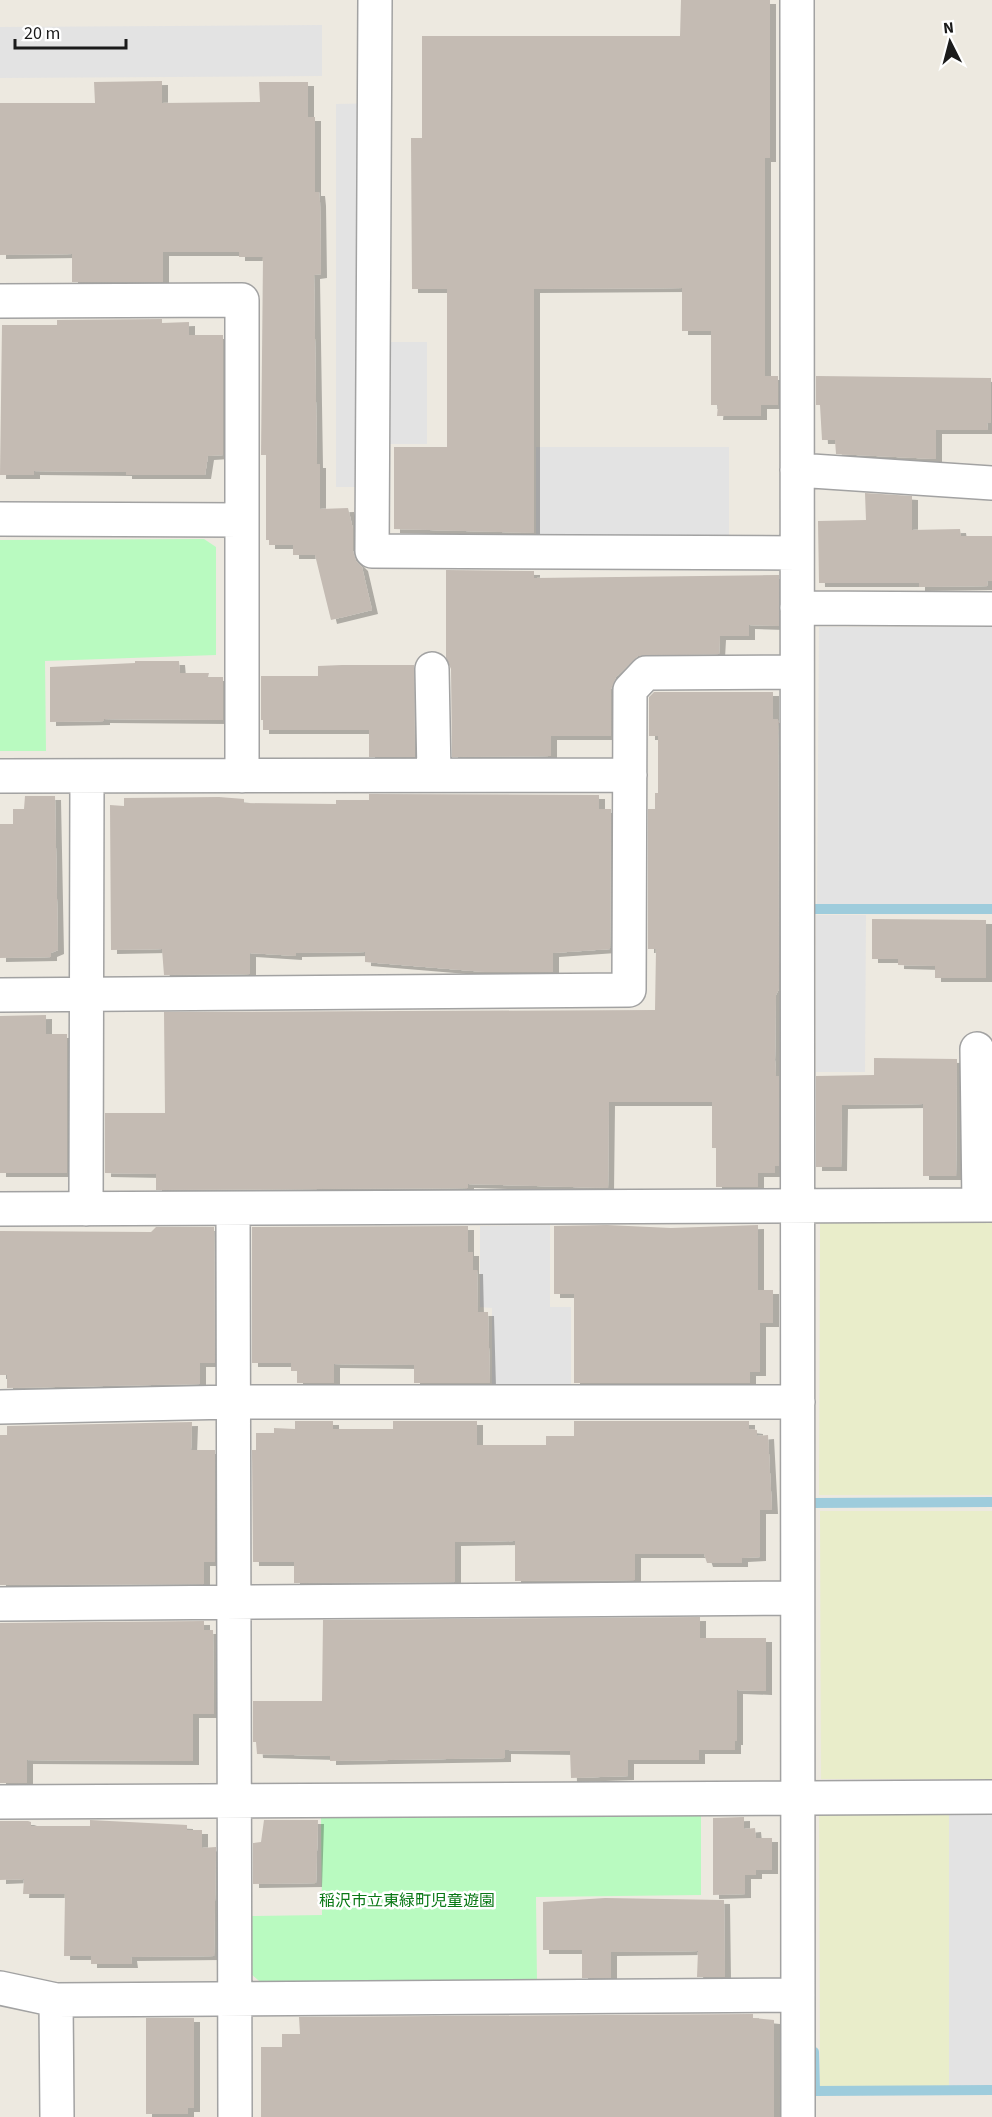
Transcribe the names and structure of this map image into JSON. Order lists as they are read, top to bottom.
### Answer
{
  "parks": ["稲沢市立東緑町児童遊園"],
  "scale_bar": "20 m",
  "north": "top"
}
